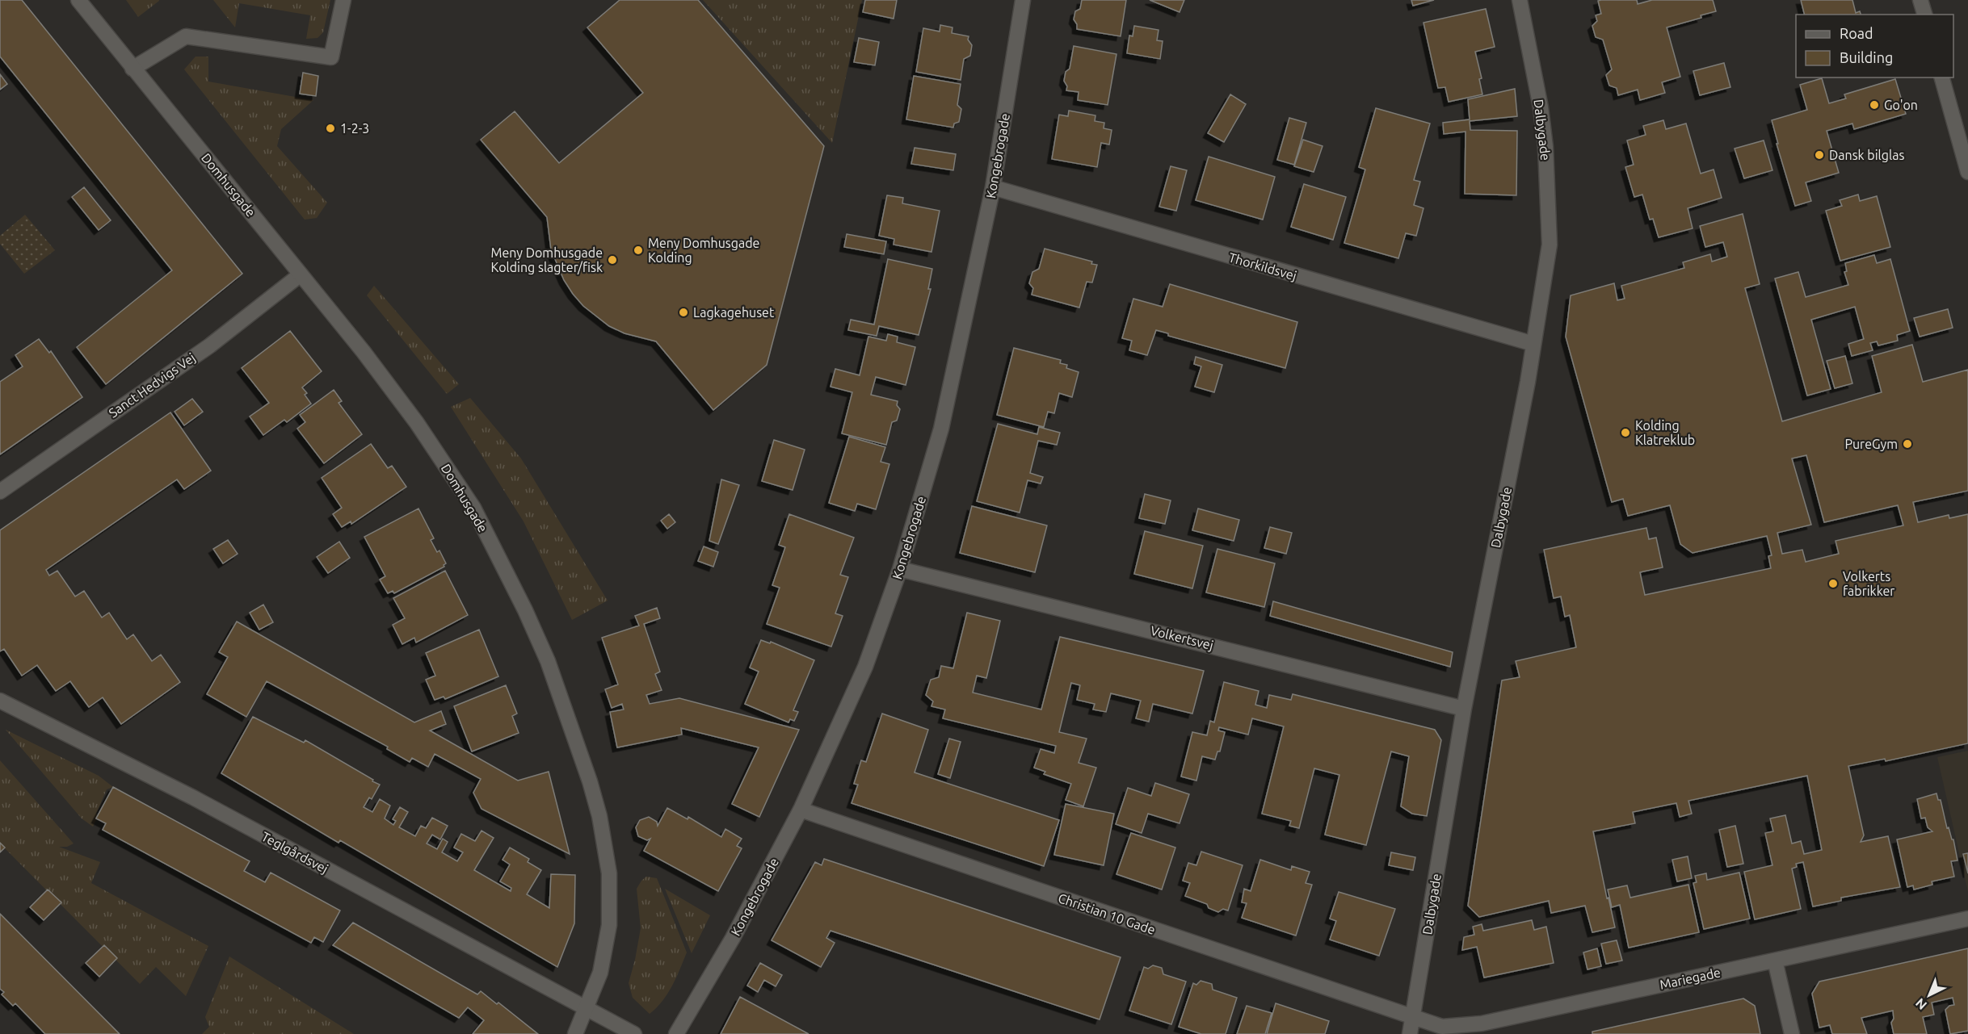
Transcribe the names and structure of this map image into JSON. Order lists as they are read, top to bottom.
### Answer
{
  "streets": {
    "street": [
      "Dalbygade",
      "Kongebrogade",
      "Domhusgade",
      "Thorkildsvej",
      "Sanct Hedvigs Vej",
      "Volkertsvej",
      "Teglgårdsvej",
      "Christian 10 Gade",
      "Mariegade"
    ]
  },
  "crossings": [
    ["Dalbygade", "Thorkildsvej"],
    ["Dalbygade", "Volkertsvej"],
    ["Dalbygade", "Christian 10 Gade"],
    ["Dalbygade", "Mariegade"],
    ["Kongebrogade", "Thorkildsvej"],
    ["Kongebrogade", "Volkertsvej"],
    ["Kongebrogade", "Christian 10 Gade"],
    ["Domhusgade", "Sanct Hedvigs Vej"],
    ["Domhusgade", "Teglgårdsvej"],
    ["Christian 10 Gade", "Mariegade"]
  ],
  "places": [
    "Go'on",
    "1-2-3",
    "Dansk bilglas",
    "Meny Domhusgade Kolding",
    "Meny Domhusgade Kolding slagter/fisk",
    "Lagkagehuset",
    "Kolding Klatreklub",
    "PureGym",
    "Volkerts fabrikker"
  ],
  "legend": ["Road", "Building"],
  "north": "bottom left"
}
